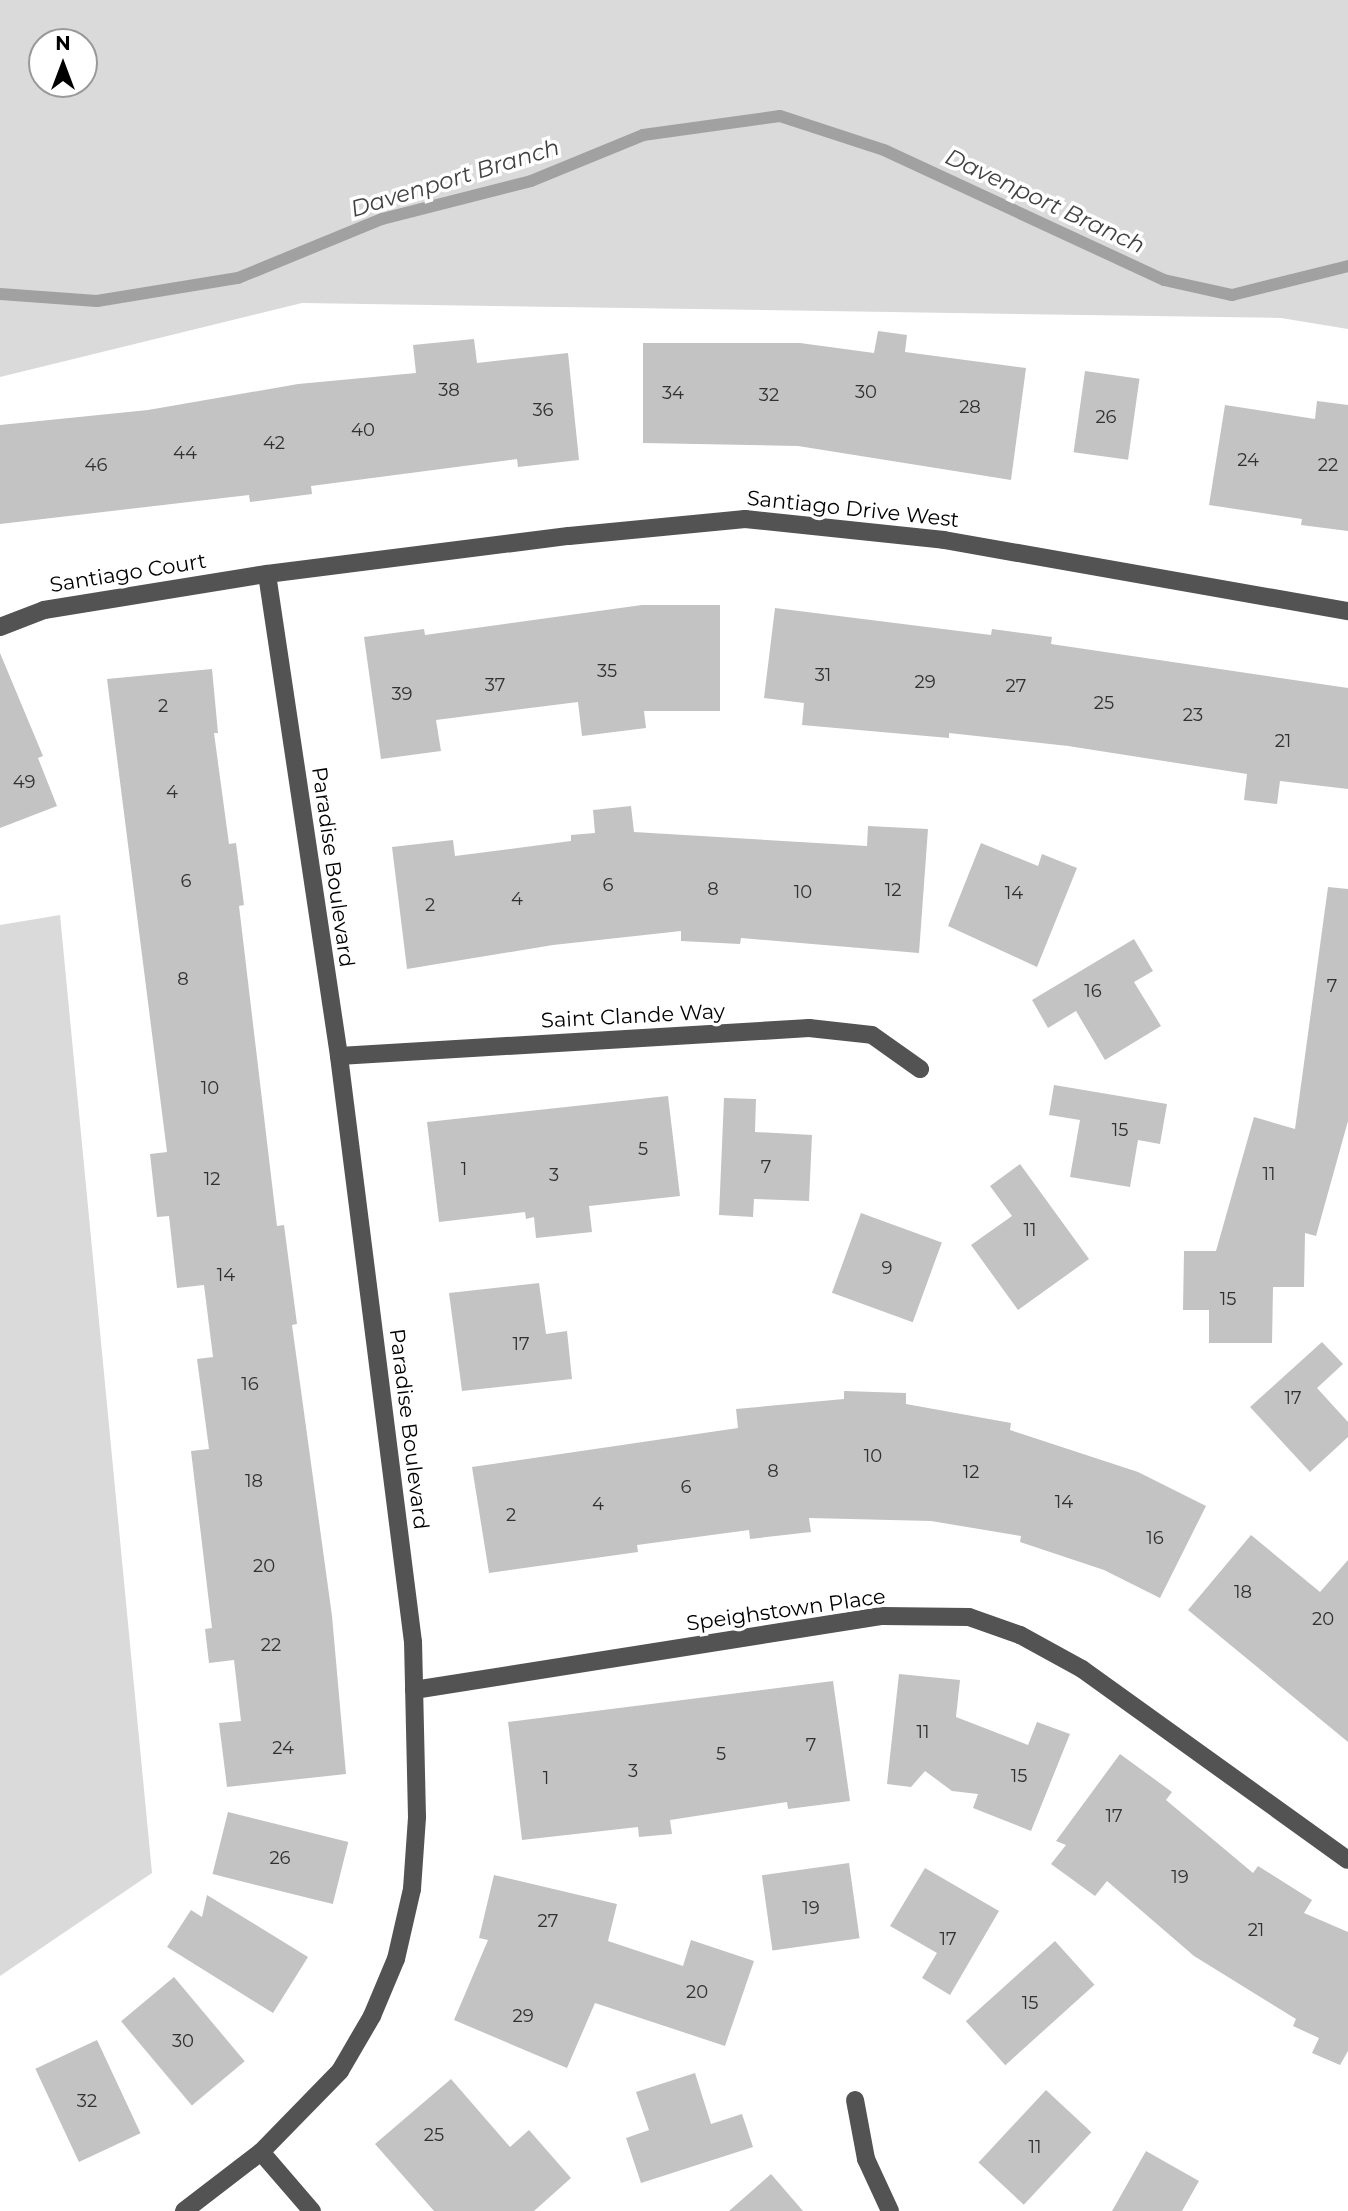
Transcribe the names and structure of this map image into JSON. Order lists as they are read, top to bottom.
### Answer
{
  "streets": {
    "street": [
      "Santiago Drive West",
      "Santiago Court",
      "Paradise Boulevard",
      "Saint Clande Way",
      "Speighstown Place"
    ]
  },
  "crossings": [
    ["Santiago Drive West", "Santiago Court"],
    ["Santiago Drive West", "Paradise Boulevard"],
    ["Santiago Court", "Paradise Boulevard"],
    ["Paradise Boulevard", "Saint Clande Way"],
    ["Paradise Boulevard", "Speighstown Place"]
  ],
  "water": ["Davenport Branch"],
  "house_numbers": [
    "38",
    "30",
    "34",
    "32",
    "28",
    "36",
    "26",
    "40",
    "42",
    "44",
    "24",
    "46",
    "22",
    "35",
    "31",
    "29",
    "37",
    "27",
    "39",
    "25",
    "2",
    "23",
    "21",
    "49",
    "4",
    "6",
    "6",
    "8",
    "12",
    "10",
    "14",
    "4",
    "2",
    "8",
    "7",
    "16",
    "10",
    "15",
    "5",
    "7",
    "1",
    "11",
    "3",
    "12",
    "11",
    "9",
    "14",
    "15",
    "17",
    "16",
    "17",
    "10",
    "8",
    "12",
    "18",
    "6",
    "14",
    "4",
    "2",
    "16",
    "20",
    "18",
    "20",
    "22",
    "11",
    "7",
    "24",
    "5",
    "3",
    "15",
    "1",
    "17",
    "26",
    "19",
    "19",
    "27",
    "21",
    "17",
    "20",
    "15",
    "29",
    "30",
    "32",
    "25",
    "11"
  ],
  "north": "top"
}
